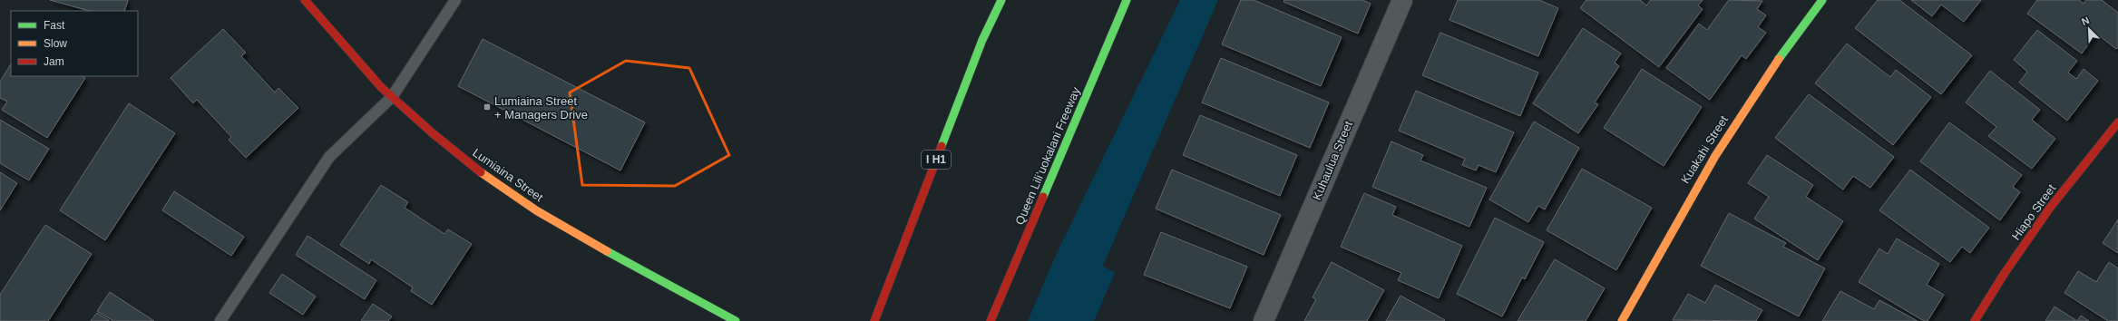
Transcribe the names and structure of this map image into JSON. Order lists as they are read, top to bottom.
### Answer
{
  "streets": {
    "main road": [
      "Kuakahi Street",
      "Queen Liliʻuokalani Freeway",
      "I H1",
      "Lumiaina Street",
      "Hiapo Street"
    ],
    "street": ["Kuhaulua Street"]
  },
  "places": {
    "transit": ["Lumiaina Street + Managers Drive"]
  },
  "legend": ["Fast", "Slow", "Jam"],
  "north": "top left"
}
